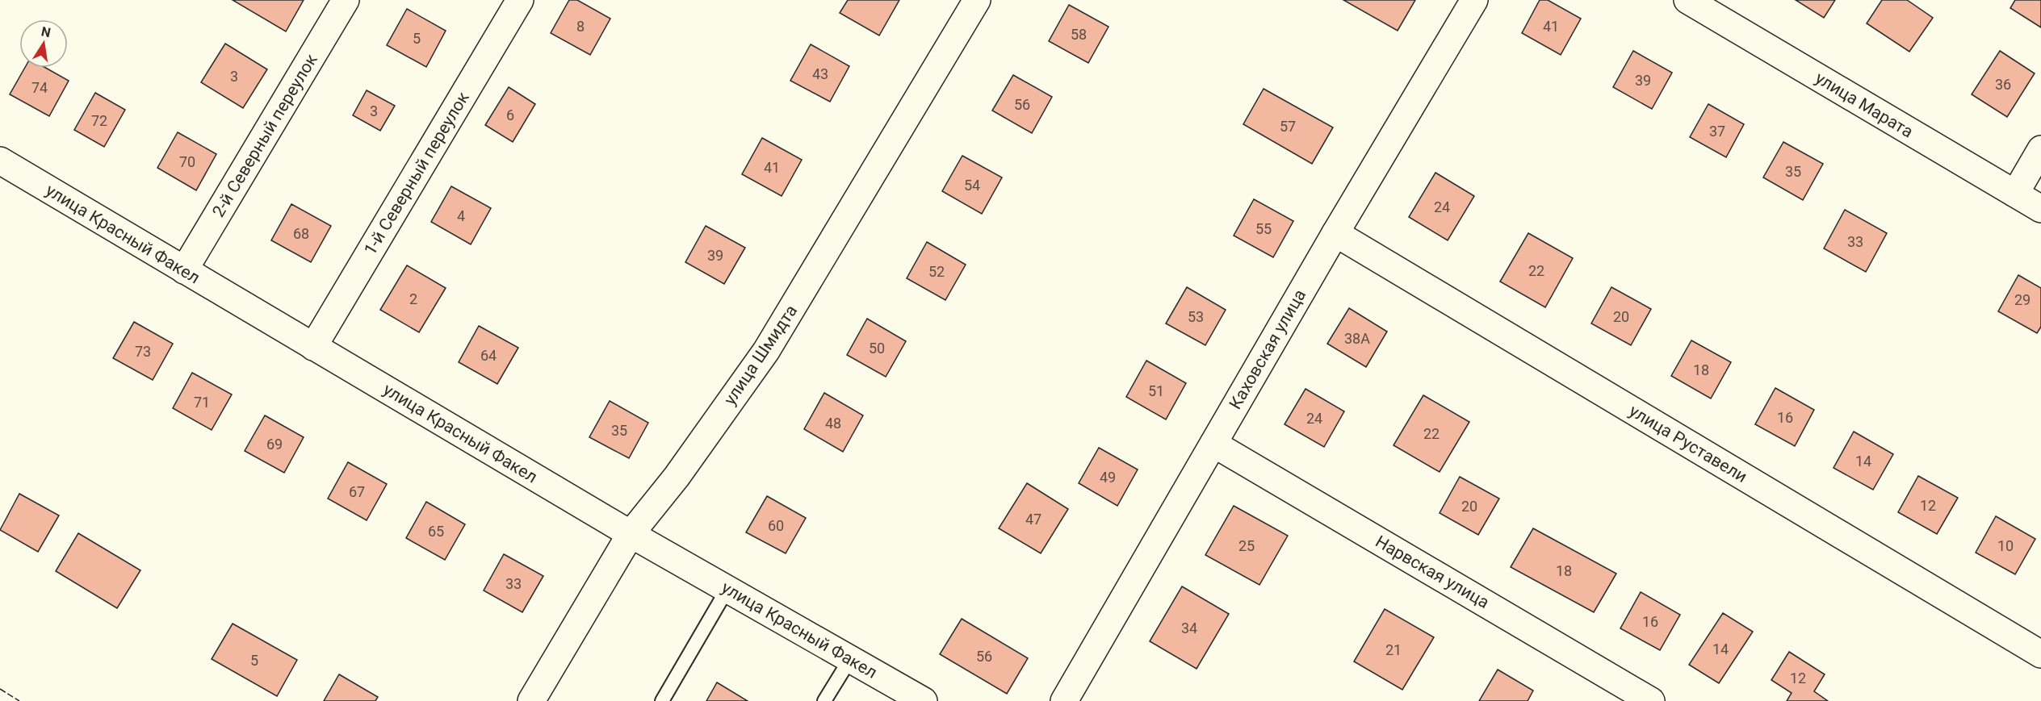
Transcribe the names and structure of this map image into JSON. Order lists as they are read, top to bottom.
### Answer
{
  "streets": {
    "street": [
      "улица Марата",
      "2-й Северный переулок",
      "1-й Северный переулок",
      "улица Красный Факел",
      "Каховская улица",
      "улица Шмидта",
      "улица Руставели",
      "Нарвская улица"
    ]
  },
  "crossings": [
    ["2-й Северный переулок", "улица Красный Факел"],
    ["1-й Северный переулок", "улица Красный Факел"],
    ["улица Красный Факел", "улица Шмидта"],
    ["Каховская улица", "улица Руставели"],
    ["Каховская улица", "Нарвская улица"]
  ],
  "house_numbers": [
    "8",
    "41",
    "58",
    "5",
    "43",
    "3",
    "39",
    "36",
    "74",
    "56",
    "3",
    "6",
    "72",
    "57",
    "37",
    "70",
    "41",
    "35",
    "54",
    "24",
    "4",
    "55",
    "68",
    "33",
    "39",
    "22",
    "52",
    "2",
    "29",
    "53",
    "20",
    "38А",
    "50",
    "73",
    "64",
    "18",
    "51",
    "71",
    "16",
    "24",
    "48",
    "35",
    "22",
    "69",
    "14",
    "49",
    "67",
    "12",
    "20",
    "47",
    "60",
    "65",
    "25",
    "10",
    "18",
    "33",
    "16",
    "34",
    "14",
    "21",
    "56",
    "5",
    "12"
  ],
  "north": "top"
}
